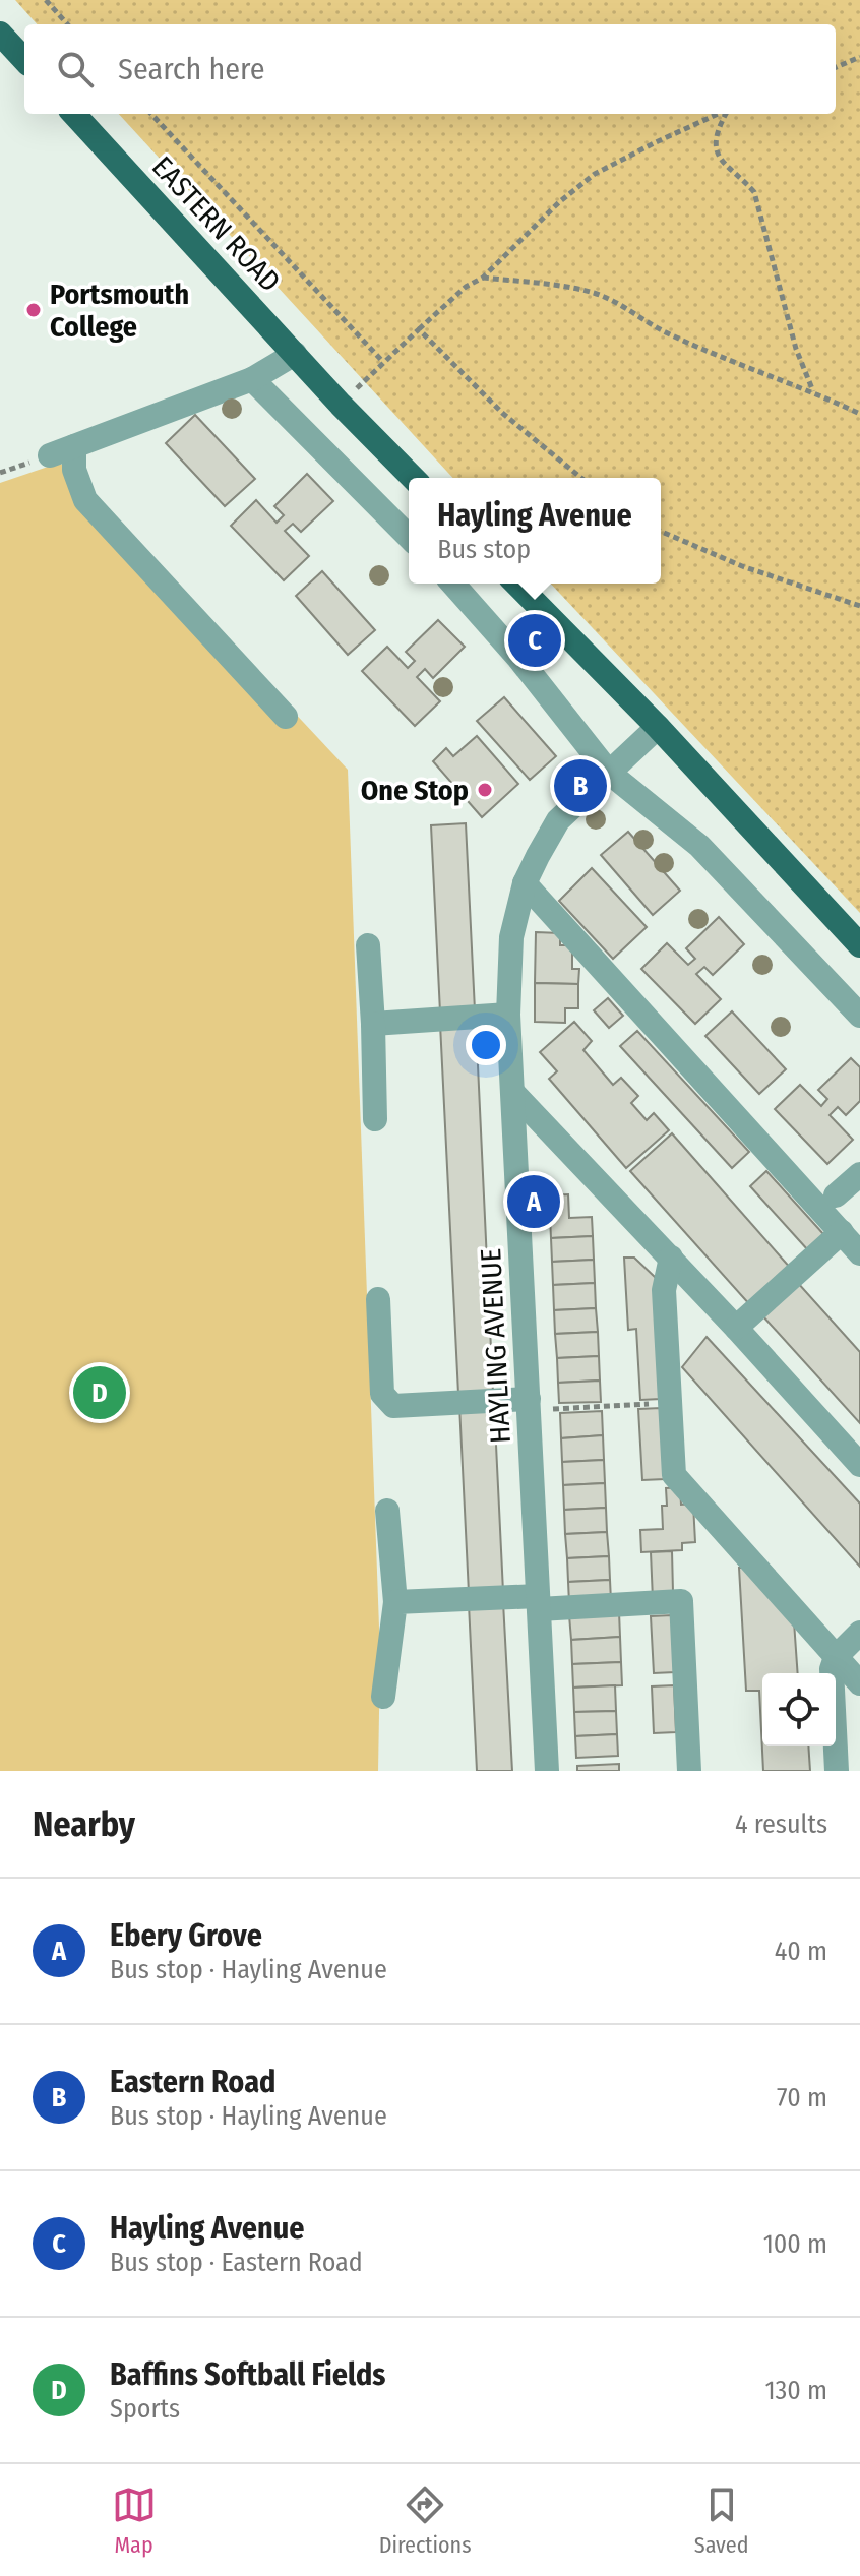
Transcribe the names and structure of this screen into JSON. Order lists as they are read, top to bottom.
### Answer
{
  "streets": {
    "main road": ["EASTERN ROAD"],
    "street": ["HAYLING AVENUE"]
  },
  "places": ["Portsmouth College", "One Stop"],
  "page": {
    "search": "Search here",
    "popup": ["Hayling Avenue", "Bus stop"],
    "pins": [
      "C",
      "B",
      "A",
      "D"
    ],
    "heading": ["Nearby", "4 results"],
    "list": [
      {
        "mark": "A",
        "name": "Ebery Grove",
        "note": "Bus stop · Hayling Avenue",
        "value": "40 m"
      },
      {
        "mark": "B",
        "name": "Eastern Road",
        "note": "Bus stop · Hayling Avenue",
        "value": "70 m"
      },
      {
        "mark": "C",
        "name": "Hayling Avenue",
        "note": "Bus stop · Eastern Road",
        "value": "100 m"
      },
      {
        "mark": "D",
        "name": "Baffins Softball Fields",
        "note": "Sports",
        "value": "130 m"
      }
    ],
    "nav": ["Map", "Directions", "Saved"]
  }
}
